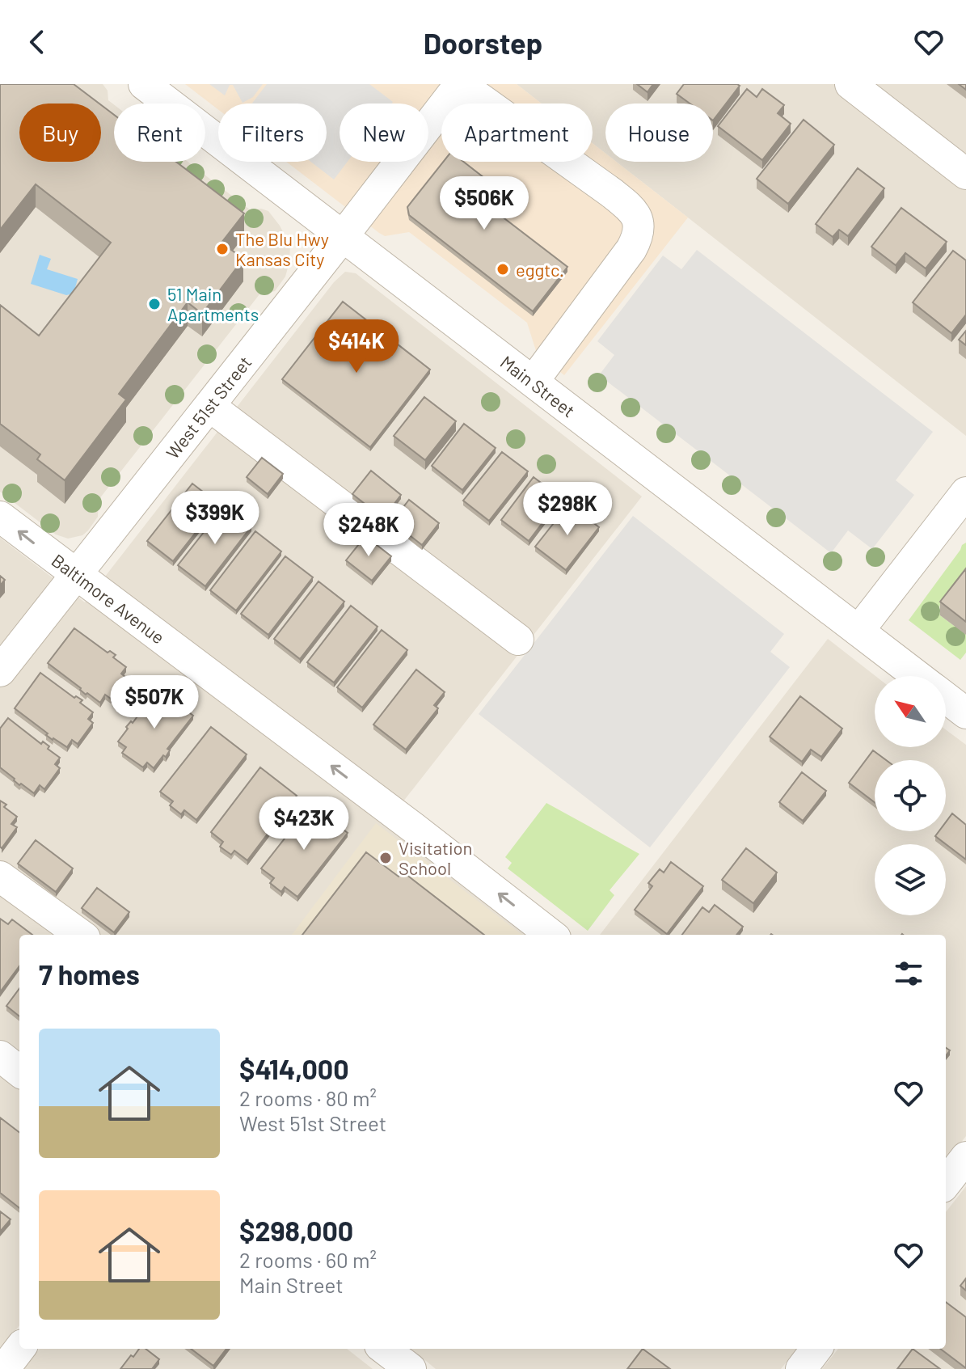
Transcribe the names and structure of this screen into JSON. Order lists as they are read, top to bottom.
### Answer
{
  "streets": {
    "street": ["Main Street", "West 51st Street", "Baltimore Avenue"]
  },
  "crossings": [
    ["Main Street", "West 51st Street"],
    ["West 51st Street", "Baltimore Avenue"]
  ],
  "places": [
    "The Blu Hwy Kansas City",
    "eggtc.",
    "51 Main Apartments",
    "Visitation School"
  ],
  "north": "top left",
  "page": {
    "header": "Doorstep",
    "chip": [
      "Buy",
      "Rent",
      "Filters",
      "New",
      "Apartment",
      "House"
    ],
    "price": [
      "$506K",
      "$414K",
      "$298K",
      "$399K",
      "$248K",
      "$507K",
      "$423K"
    ],
    "heading": "7 homes",
    "list": [
      {
        "name": "$414,000",
        "note": "2 rooms · 80 m² · West 51st Street"
      },
      {
        "name": "$298,000",
        "note": "2 rooms · 60 m² · Main Street"
      }
    ]
  }
}
